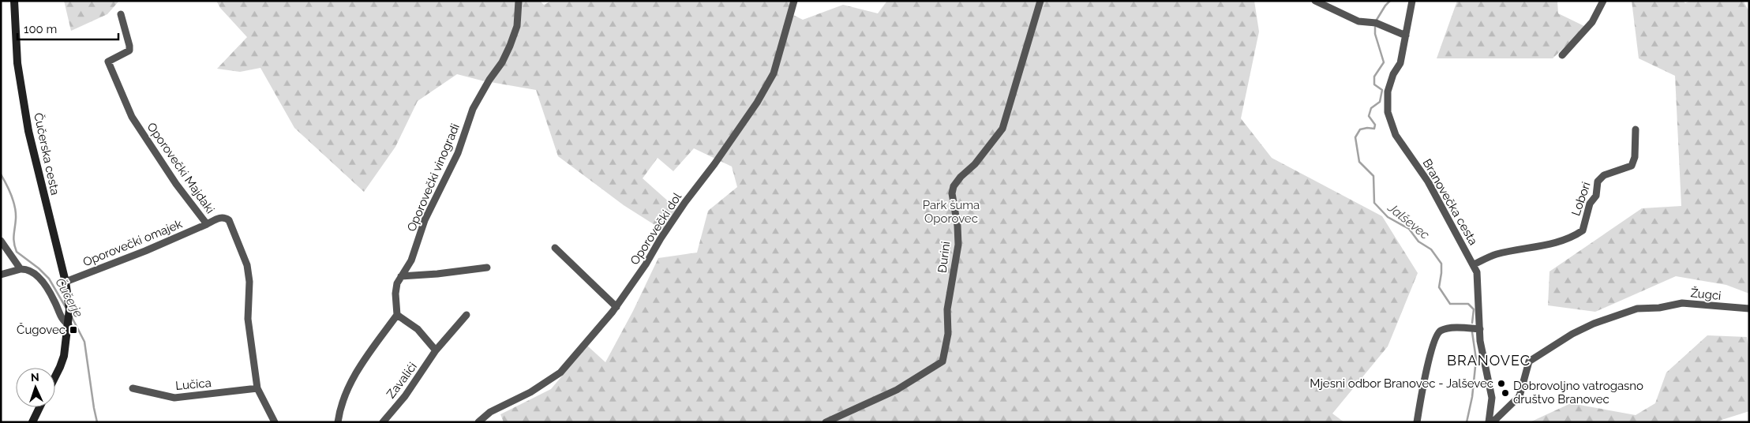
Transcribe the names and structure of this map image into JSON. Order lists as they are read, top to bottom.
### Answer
{
  "streets": {
    "street": [
      "Čučerska cesta",
      "Oporovečki Majdaki",
      "Oporovečki vinogradi",
      "Lobori",
      "Branovečka cesta",
      "Oporovečki dol",
      "Oporovečki omajek",
      "Đurini",
      "Žugci",
      "Zavalići",
      "Lučica"
    ]
  },
  "crossings": [
    ["Čučerska cesta", "Oporovečki omajek"],
    ["Oporovečki Majdaki", "Oporovečki omajek"],
    ["Oporovečki Majdaki", "Lučica"],
    ["Lobori", "Branovečka cesta"]
  ],
  "districts": ["BRANOVEC"],
  "water": ["Jalševec", "Čučerje"],
  "parks": ["Park šuma Oporovec"],
  "places": {
    "transit": ["Čugovec"],
    "other": ["Mjesni odbor Branovec - Jalševec", "Dobrovoljno vatrogasno društvo Branovec"]
  },
  "scale_bar": "100 m",
  "north": "top"
}
